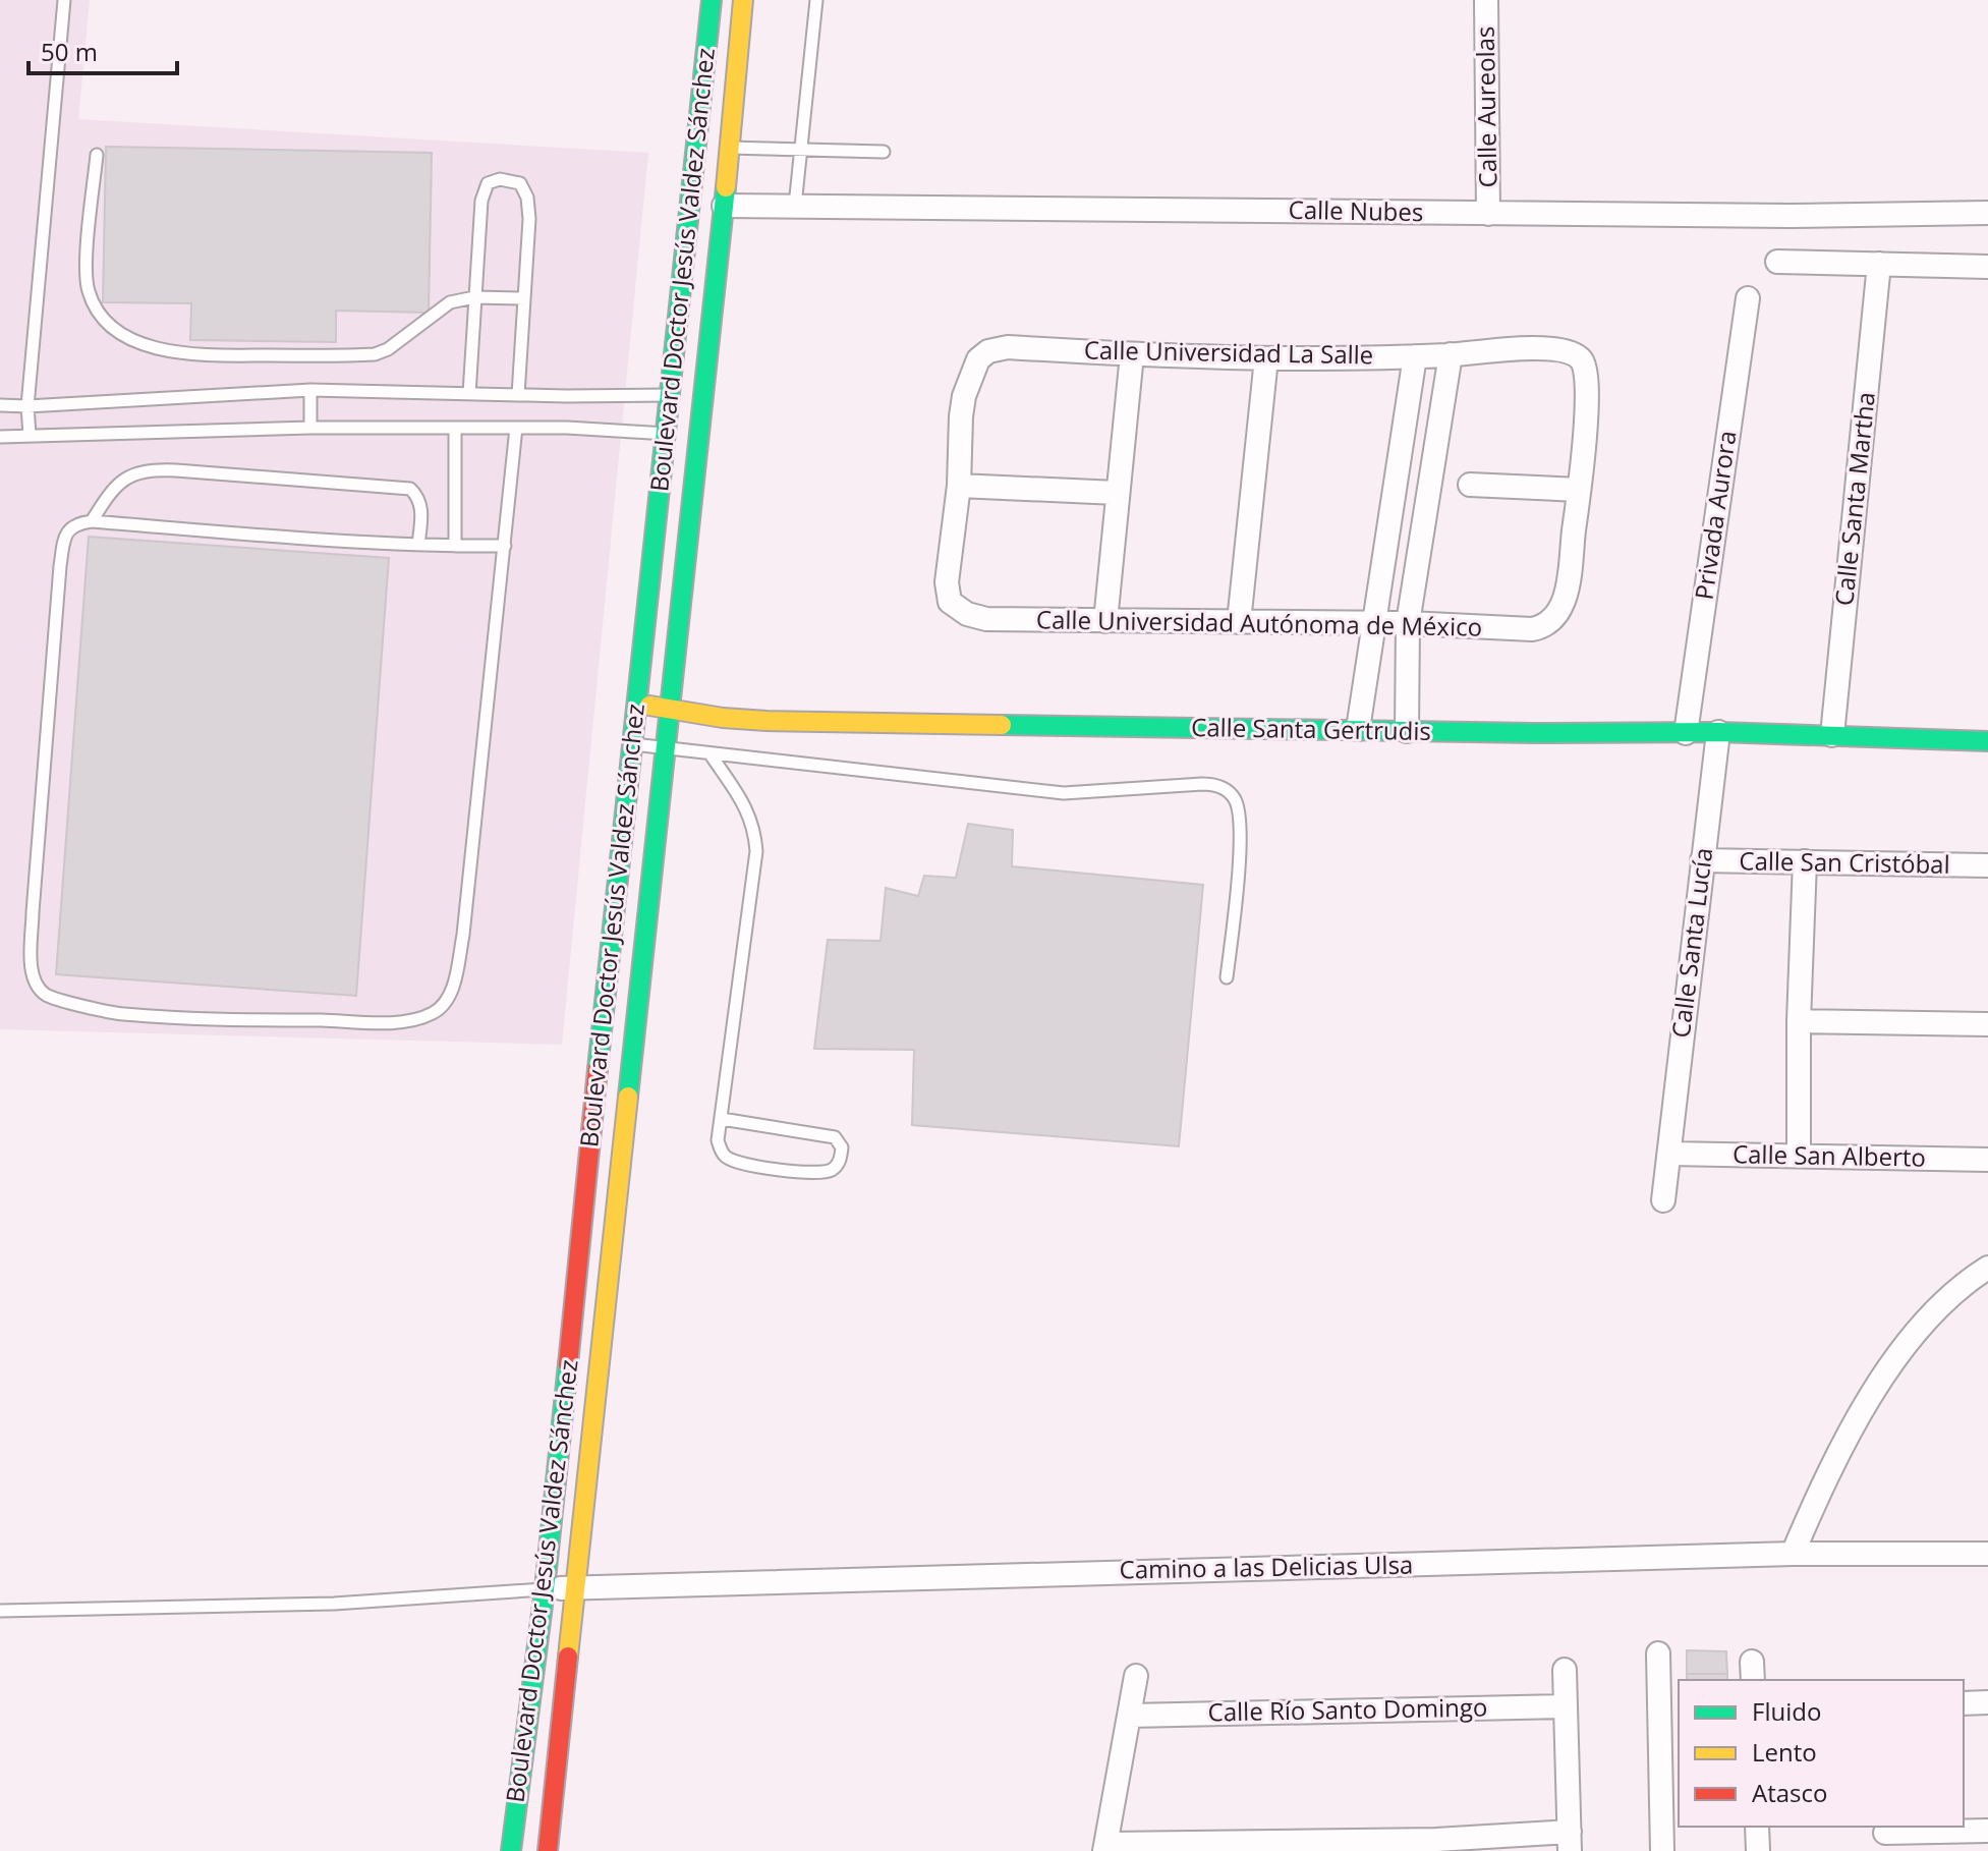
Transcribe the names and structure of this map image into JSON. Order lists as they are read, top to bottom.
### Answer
{
  "streets": {
    "main road": ["Boulevard Doctor Jesús Valdez Sánchez", "Calle Santa Gertrudis"],
    "street": [
      "Calle Aureolas",
      "Calle Nubes",
      "Calle Universidad La Salle",
      "Calle Santa Martha",
      "Privada Aurora",
      "Calle Universidad Autónoma de México",
      "Calle San Cristóbal",
      "Calle Santa Lucía",
      "Calle San Alberto",
      "Camino a las Delicias Ulsa",
      "Calle Río Santo Domingo"
    ]
  },
  "crossings": [
    ["Calle Aureolas", "Calle Nubes"],
    ["Calle Nubes", "Boulevard Doctor Jesús Valdez Sánchez"],
    ["Boulevard Doctor Jesús Valdez Sánchez", "Calle Santa Gertrudis"],
    ["Boulevard Doctor Jesús Valdez Sánchez", "Camino a las Delicias Ulsa"],
    ["Calle Universidad La Salle", "Calle Universidad Autónoma de México"],
    ["Calle Santa Martha", "Calle Santa Gertrudis"],
    ["Privada Aurora", "Calle Santa Gertrudis"],
    ["Calle Santa Gertrudis", "Calle Santa Lucía"],
    ["Calle San Cristóbal", "Calle Santa Lucía"],
    ["Calle Santa Lucía", "Calle San Alberto"]
  ],
  "legend": ["Fluido", "Lento", "Atasco"],
  "scale_bar": "50 m"
}
